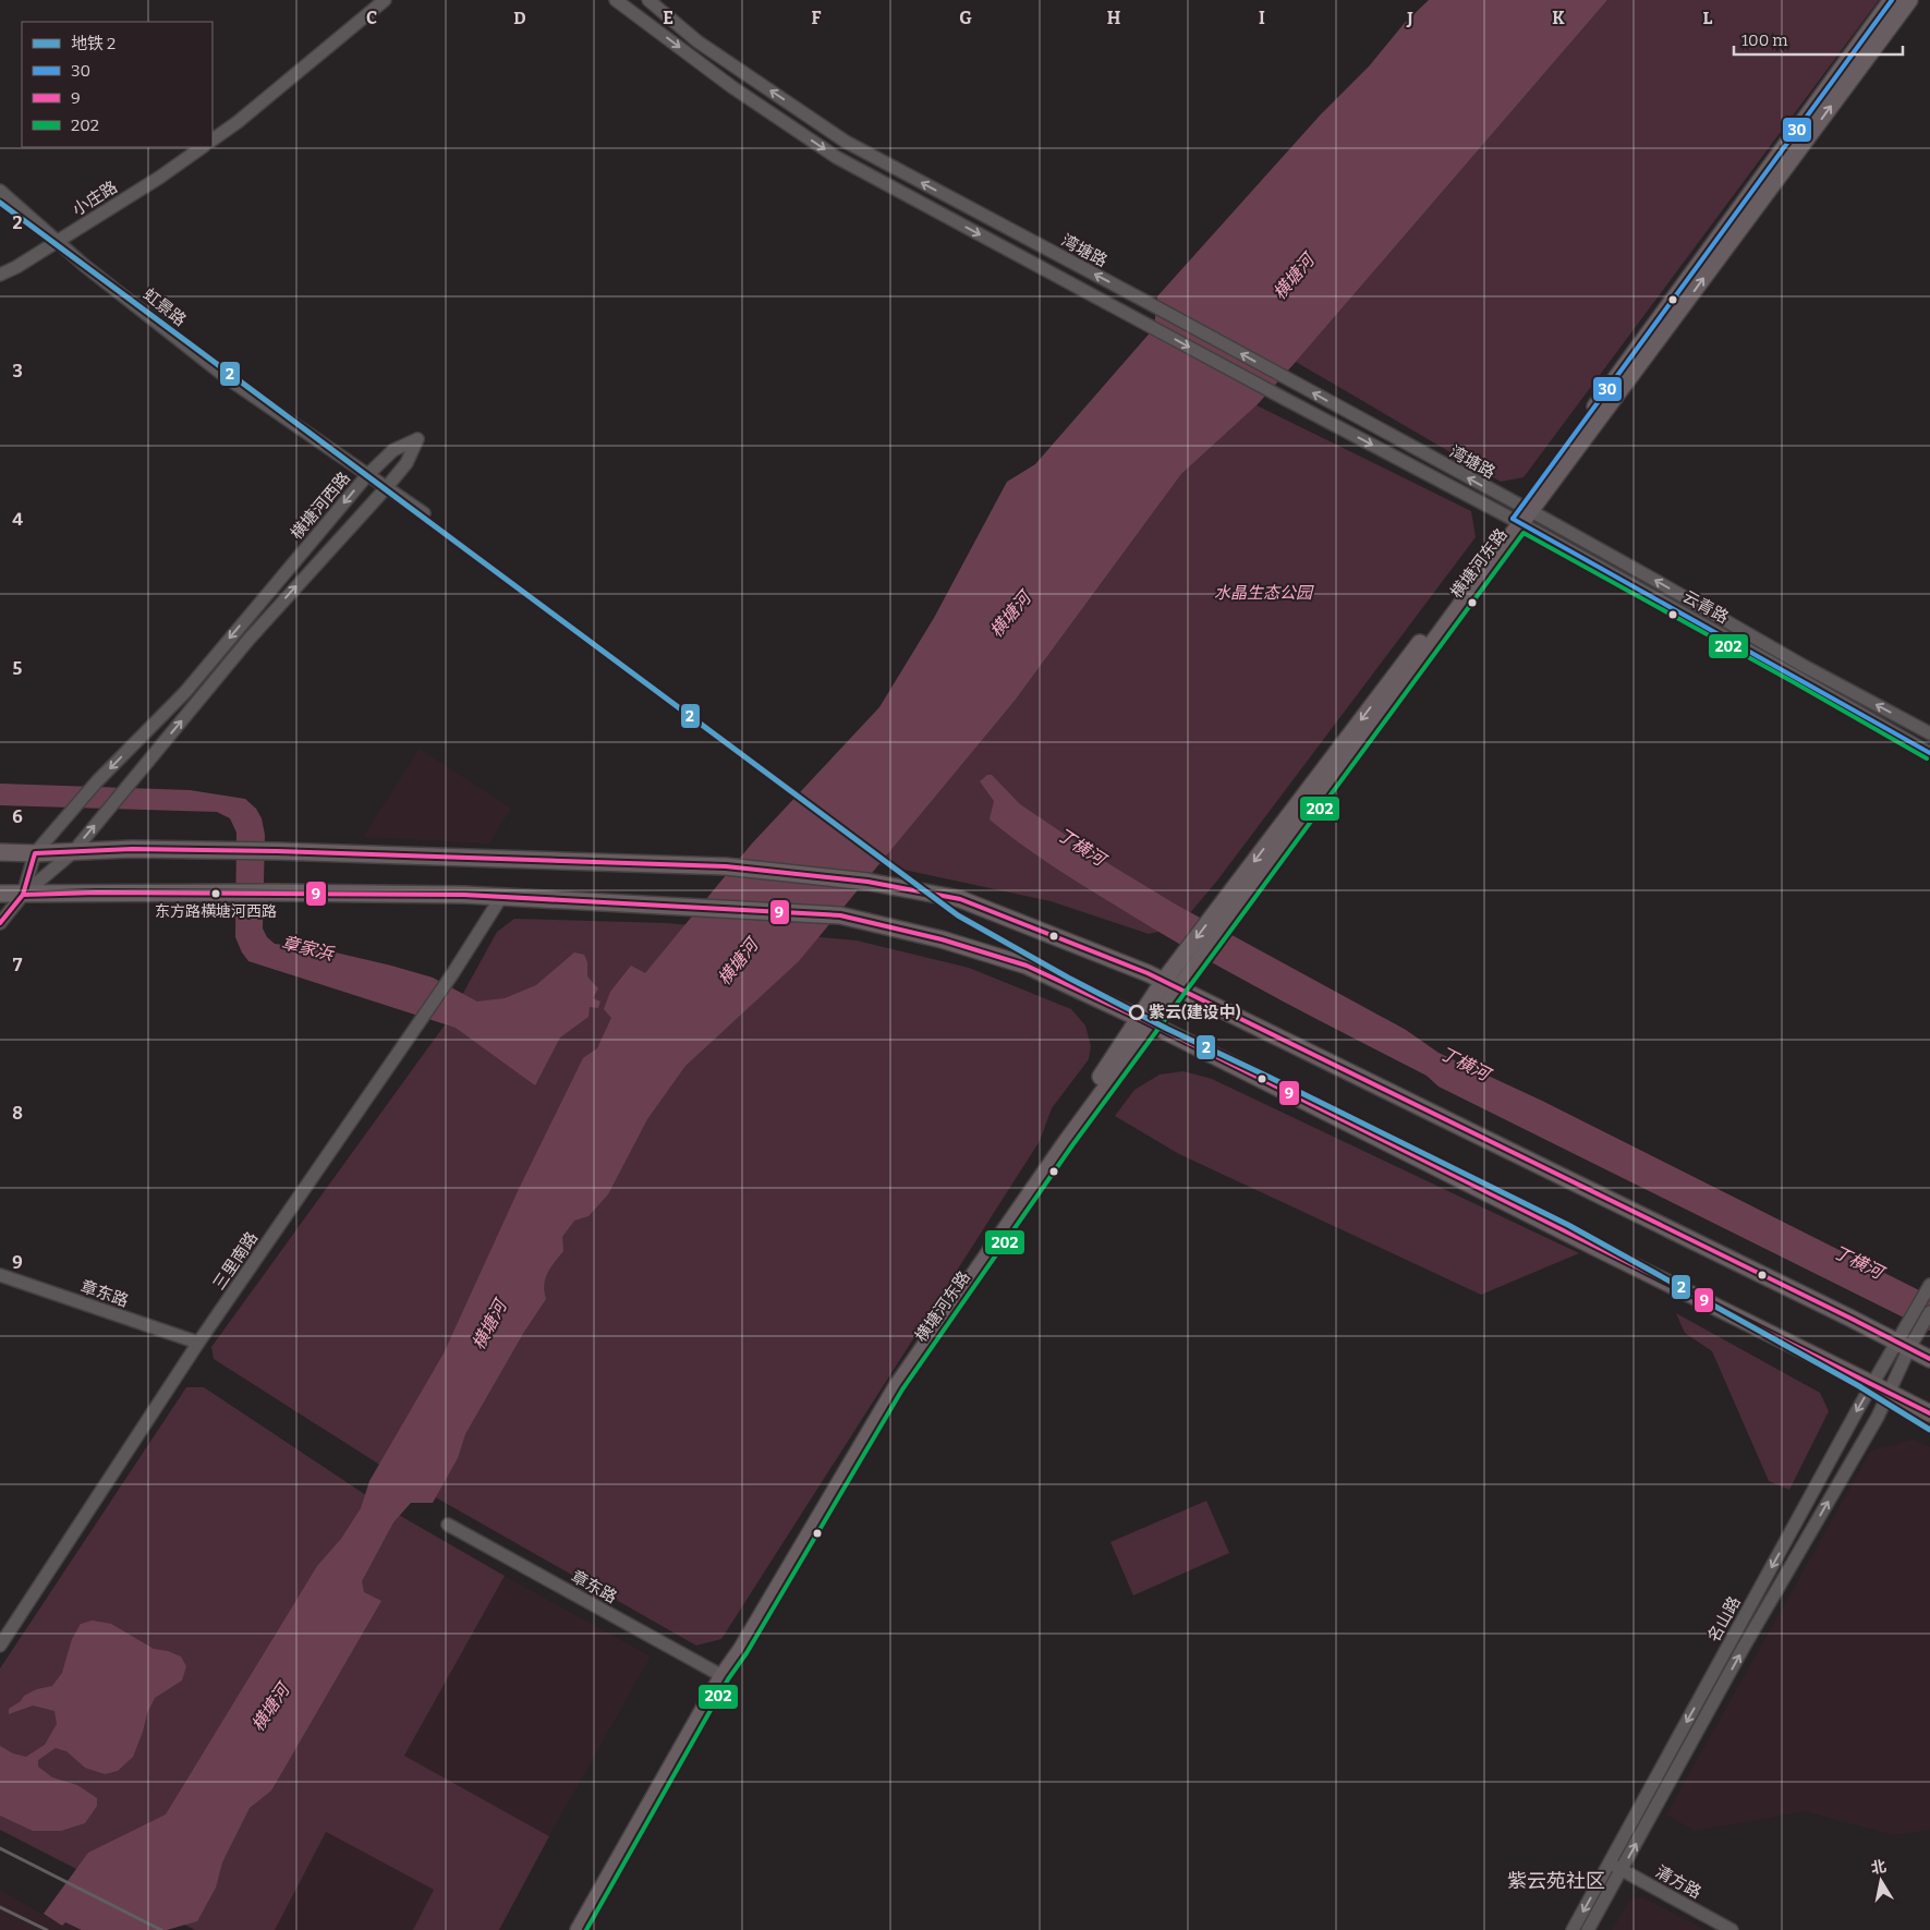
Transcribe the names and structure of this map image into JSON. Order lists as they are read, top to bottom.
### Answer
{
  "streets": {
    "main road": ["横塘河东路"],
    "street": [
      "小庄路",
      "湾塘路",
      "虹景路",
      "横塘河西路",
      "云青路",
      "三里南路",
      "章东路",
      "名山路",
      "清方路"
    ]
  },
  "crossings": [
    ["小庄路", "虹景路"],
    ["湾塘路", "横塘河东路"],
    ["湾塘路", "云青路"],
    ["虹景路", "横塘河西路"],
    ["横塘河东路", "云青路"],
    ["横塘河东路", "章东路"],
    ["三里南路", "章东路"],
    ["名山路", "清方路"]
  ],
  "districts": ["紫云苑社区"],
  "water": ["横塘河", "丁横河", "章家浜"],
  "parks": ["水晶生态公园"],
  "places": ["东方路横塘河西路", "紫云(建设中)"],
  "lines": [
    "transit line 30",
    "metro line 2",
    "transit line 202",
    "transit line 9"
  ],
  "legend": [
    "地铁 2",
    "30",
    "9",
    "202"
  ],
  "scale_bar": "100 m",
  "north": "top",
  "grid": {
    "columns": [
      "C",
      "D",
      "E",
      "F",
      "G",
      "H",
      "I",
      "J",
      "K",
      "L"
    ],
    "rows": [
      "2",
      "3",
      "4",
      "5",
      "6",
      "7",
      "8",
      "9"
    ]
  }
}
